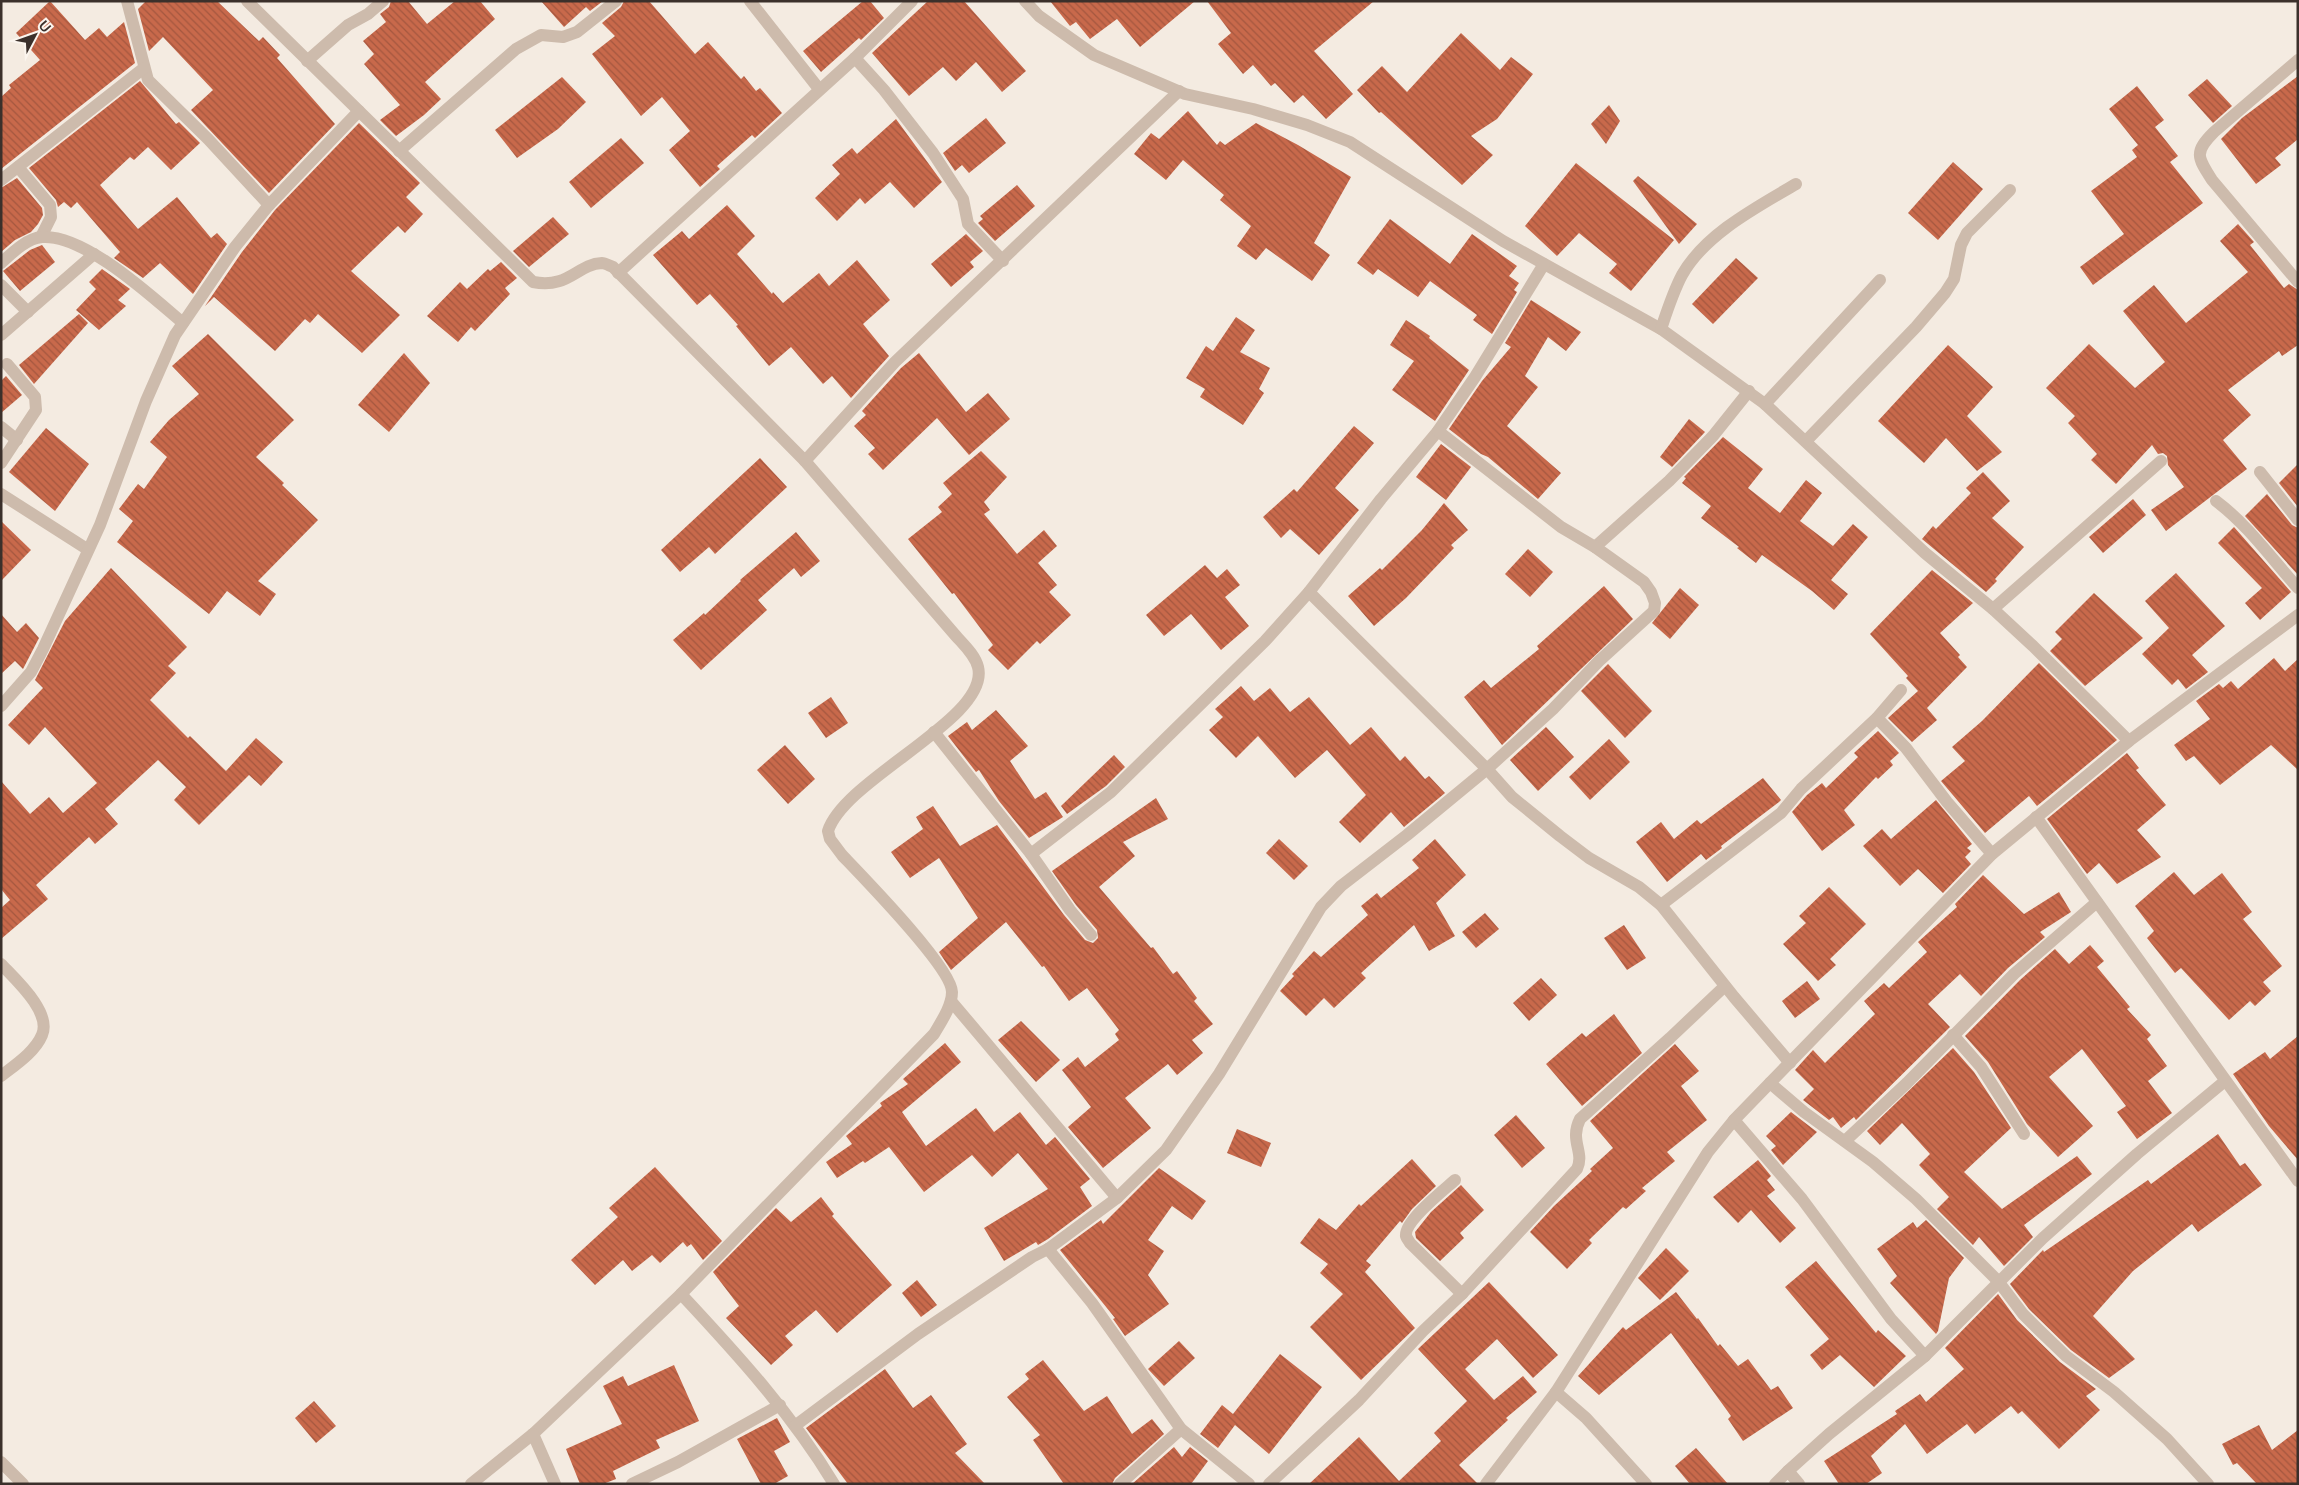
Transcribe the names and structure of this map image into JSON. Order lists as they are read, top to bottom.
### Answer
{
  "north": "top right"
}
